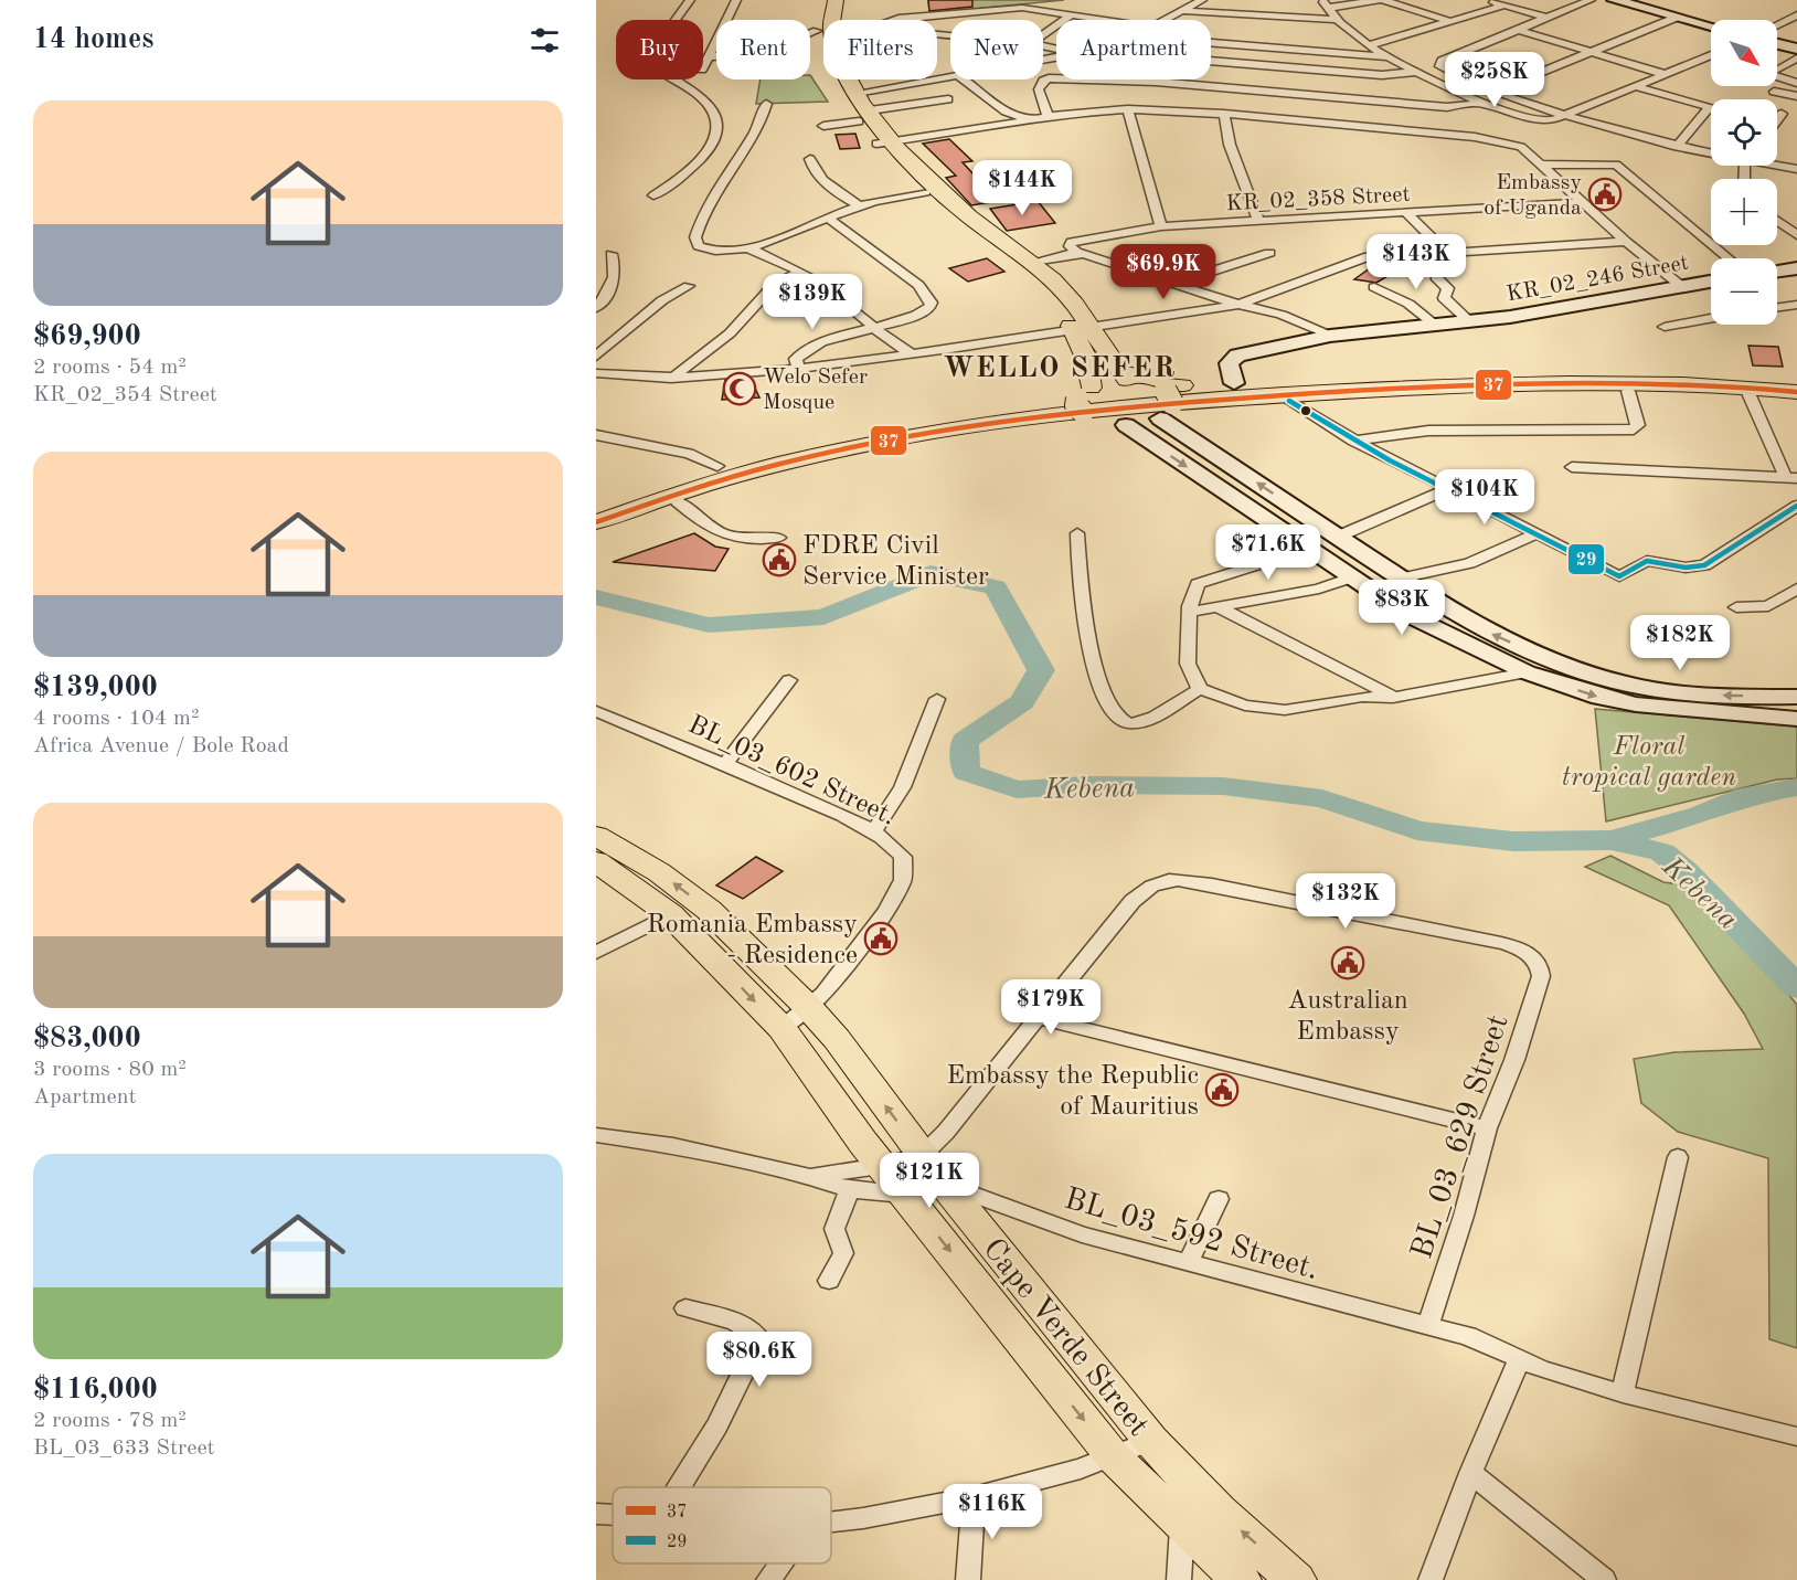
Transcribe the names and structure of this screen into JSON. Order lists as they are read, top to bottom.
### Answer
{
  "streets": {
    "main road": ["KR_02_246 Street", "Cape Verde Street"],
    "street": [
      "KR_02_358 Street",
      "BL_03_602 Street.",
      "BL_03_629 Street",
      "BL_03_592 Street."
    ]
  },
  "crossings": [
    ["BL_03_602 Street.", "Cape Verde Street"],
    ["BL_03_629 Street", "BL_03_592 Street."],
    ["BL_03_592 Street.", "Cape Verde Street"]
  ],
  "districts": ["WELLO SEFER"],
  "water": ["Kebena"],
  "parks": ["Floral tropical garden"],
  "places": {
    "public building": [
      "Embassy of Uganda",
      "FDRE Civil Service Minister",
      "Romania Embassy - Residence",
      "Australian Embassy",
      "Embassy the Republic of Mauritius"
    ],
    "mosque": ["Welo Sefer Mosque"]
  },
  "lines": ["transit line 37", "transit line 29"],
  "legend": ["37", "29"],
  "north": "bottom right",
  "page": {
    "heading": "14 homes",
    "map_buttons": ["+", "−"],
    "chip": [
      "Buy",
      "Rent",
      "Filters",
      "New",
      "Apartment"
    ],
    "price": [
      "$258K",
      "$144K",
      "$143K",
      "$69.9K",
      "$139K",
      "$104K",
      "$71.6K",
      "$83K",
      "$182K",
      "$132K",
      "$179K",
      "$121K",
      "$80.6K",
      "$116K"
    ],
    "list": [
      {
        "name": "$69,900",
        "note": "2 rooms · 54 m² · KR_02_354 Street"
      },
      {
        "name": "$139,000",
        "note": "4 rooms · 104 m² · Africa Avenue / Bole Road"
      },
      {
        "name": "$83,000",
        "note": "3 rooms · 80 m² · Apartment"
      },
      {
        "name": "$116,000",
        "note": "2 rooms · 78 m² · BL_03_633 Street"
      }
    ]
  }
}
